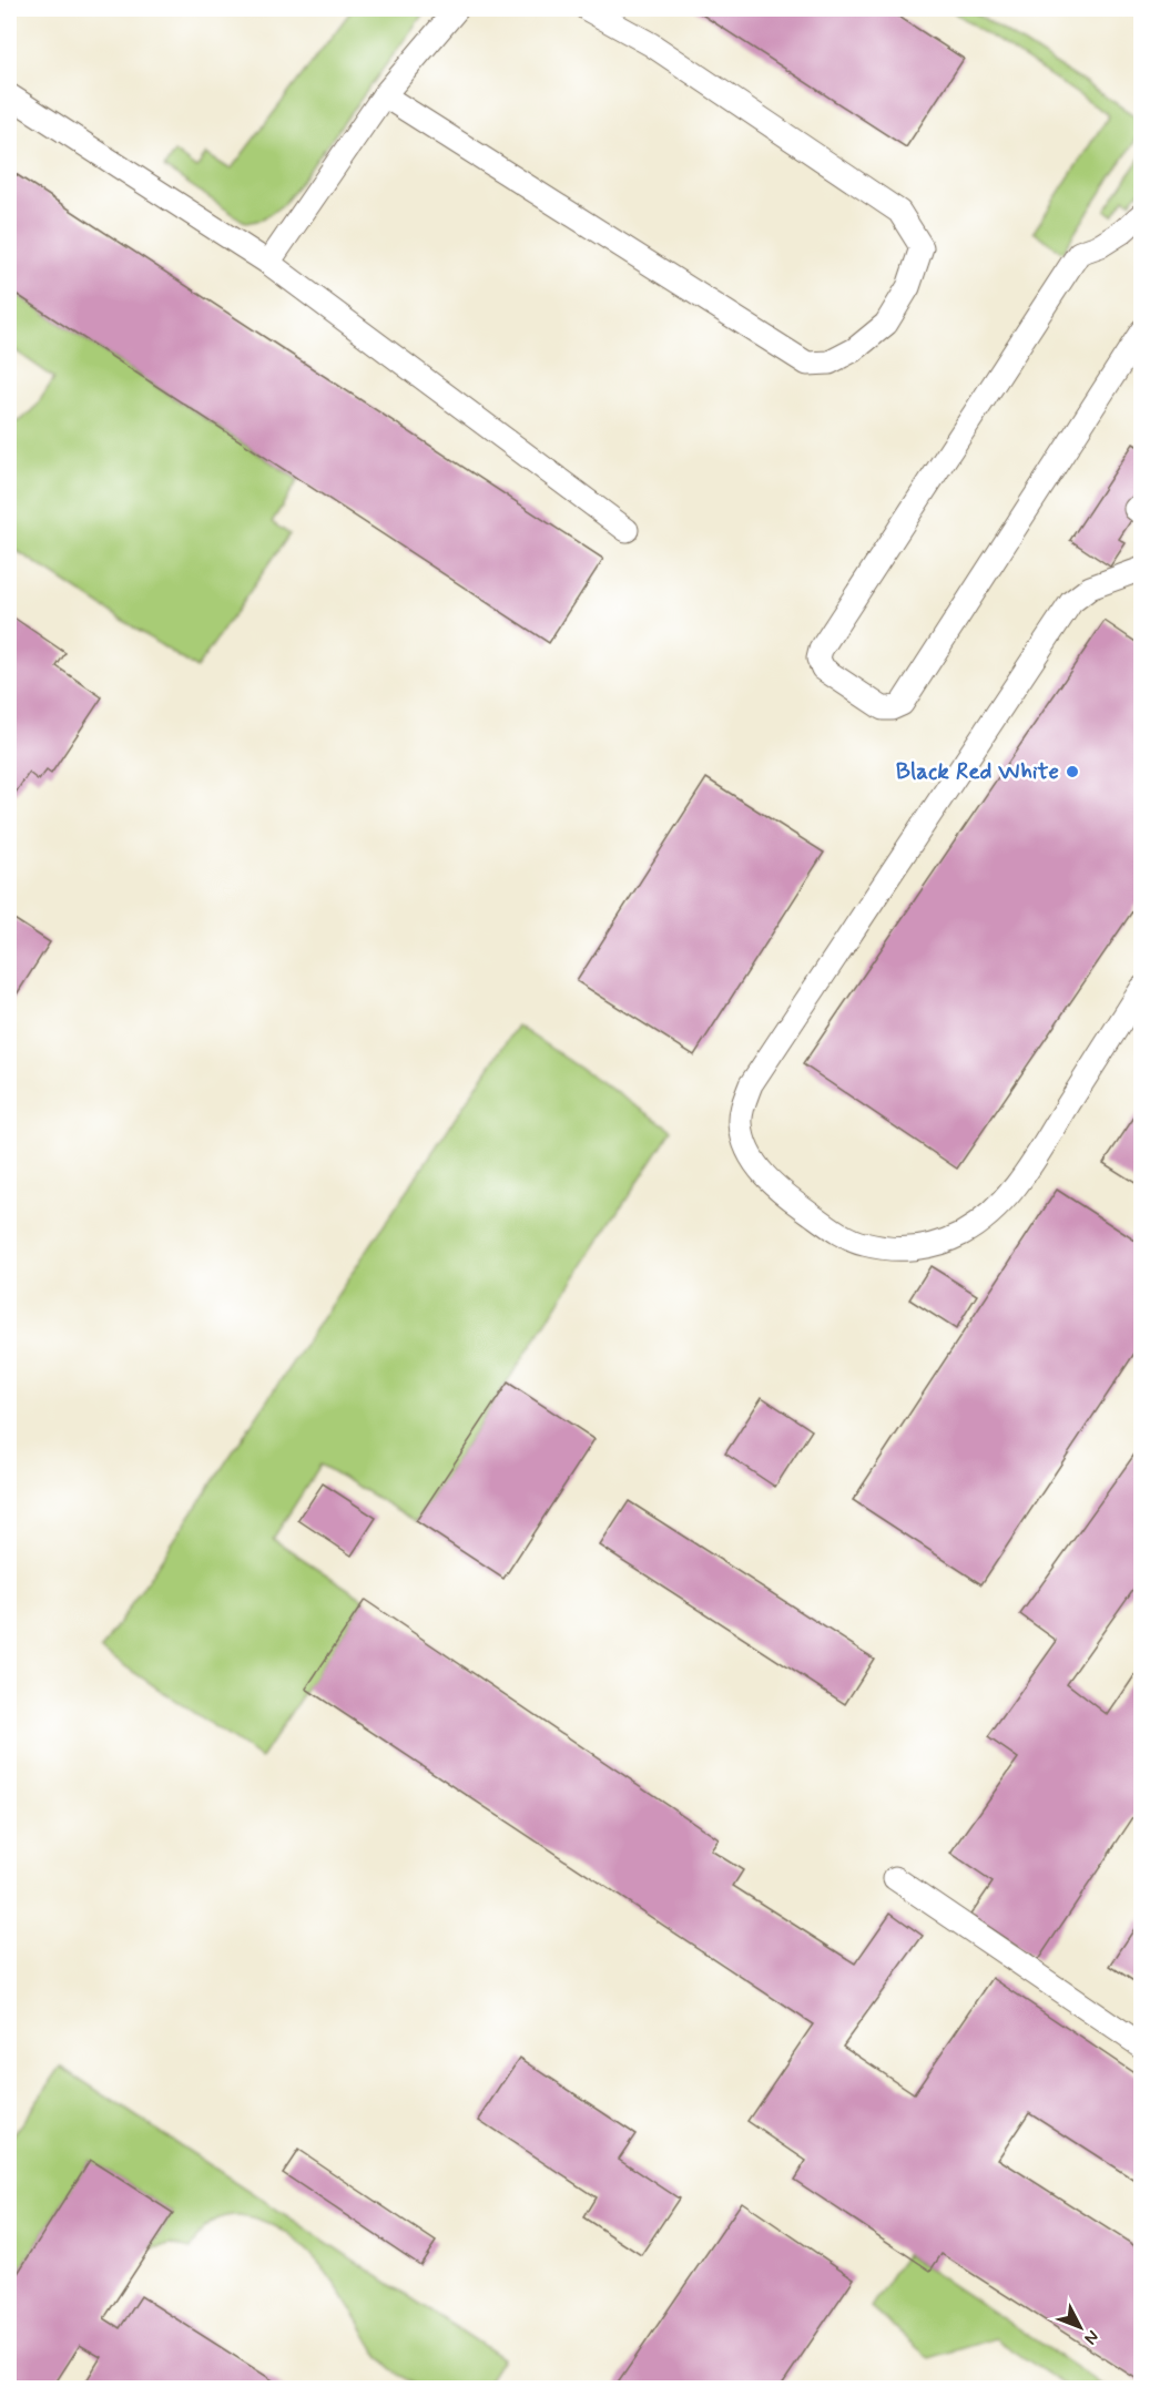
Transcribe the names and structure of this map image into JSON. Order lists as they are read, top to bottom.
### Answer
{
  "places": ["Black Red White"],
  "north": "bottom right"
}
